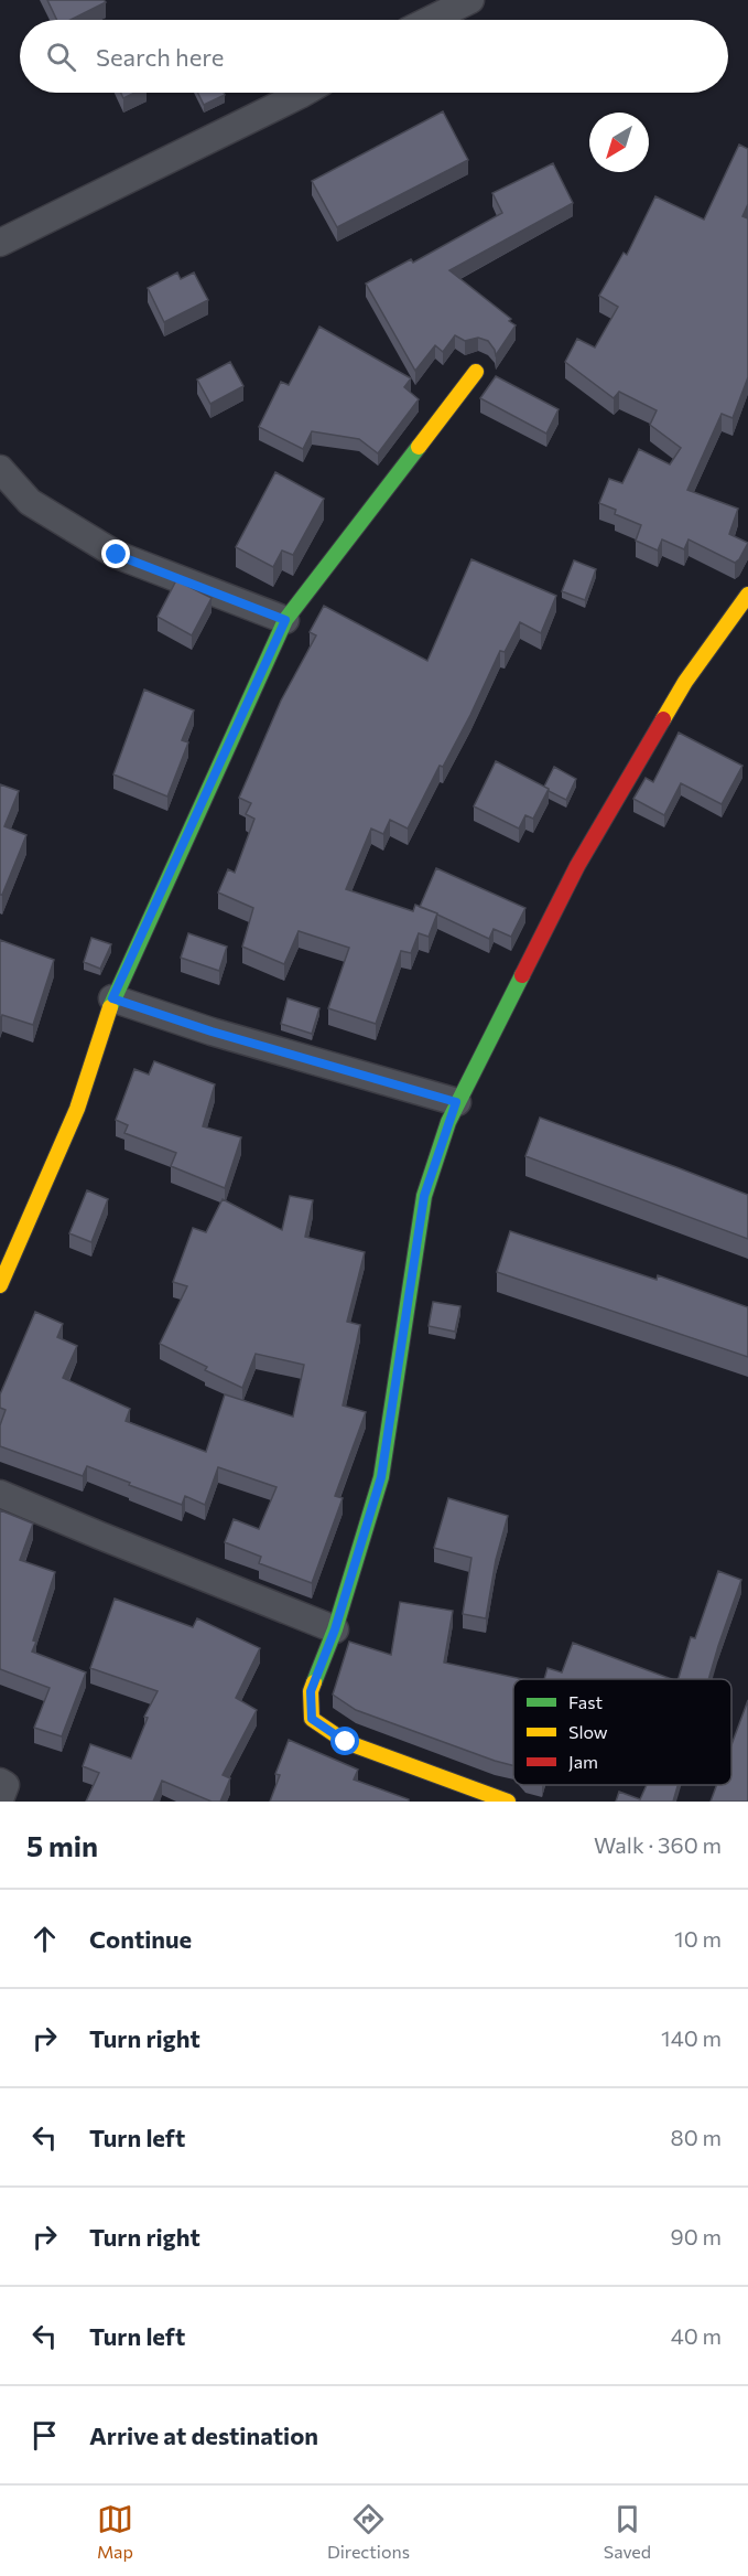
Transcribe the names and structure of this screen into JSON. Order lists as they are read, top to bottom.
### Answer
{
  "legend": ["Fast", "Slow", "Jam"],
  "north": "bottom left",
  "page": {
    "search": "Search here",
    "heading": ["5 min", "Walk · 360 m"],
    "list": [
      ["Continue", "10 m"],
      ["Turn right", "140 m"],
      ["Turn left", "80 m"],
      ["Turn right", "90 m"],
      ["Turn left", "40 m"],
      "Arrive at destination"
    ],
    "nav": ["Map", "Directions", "Saved"]
  }
}
